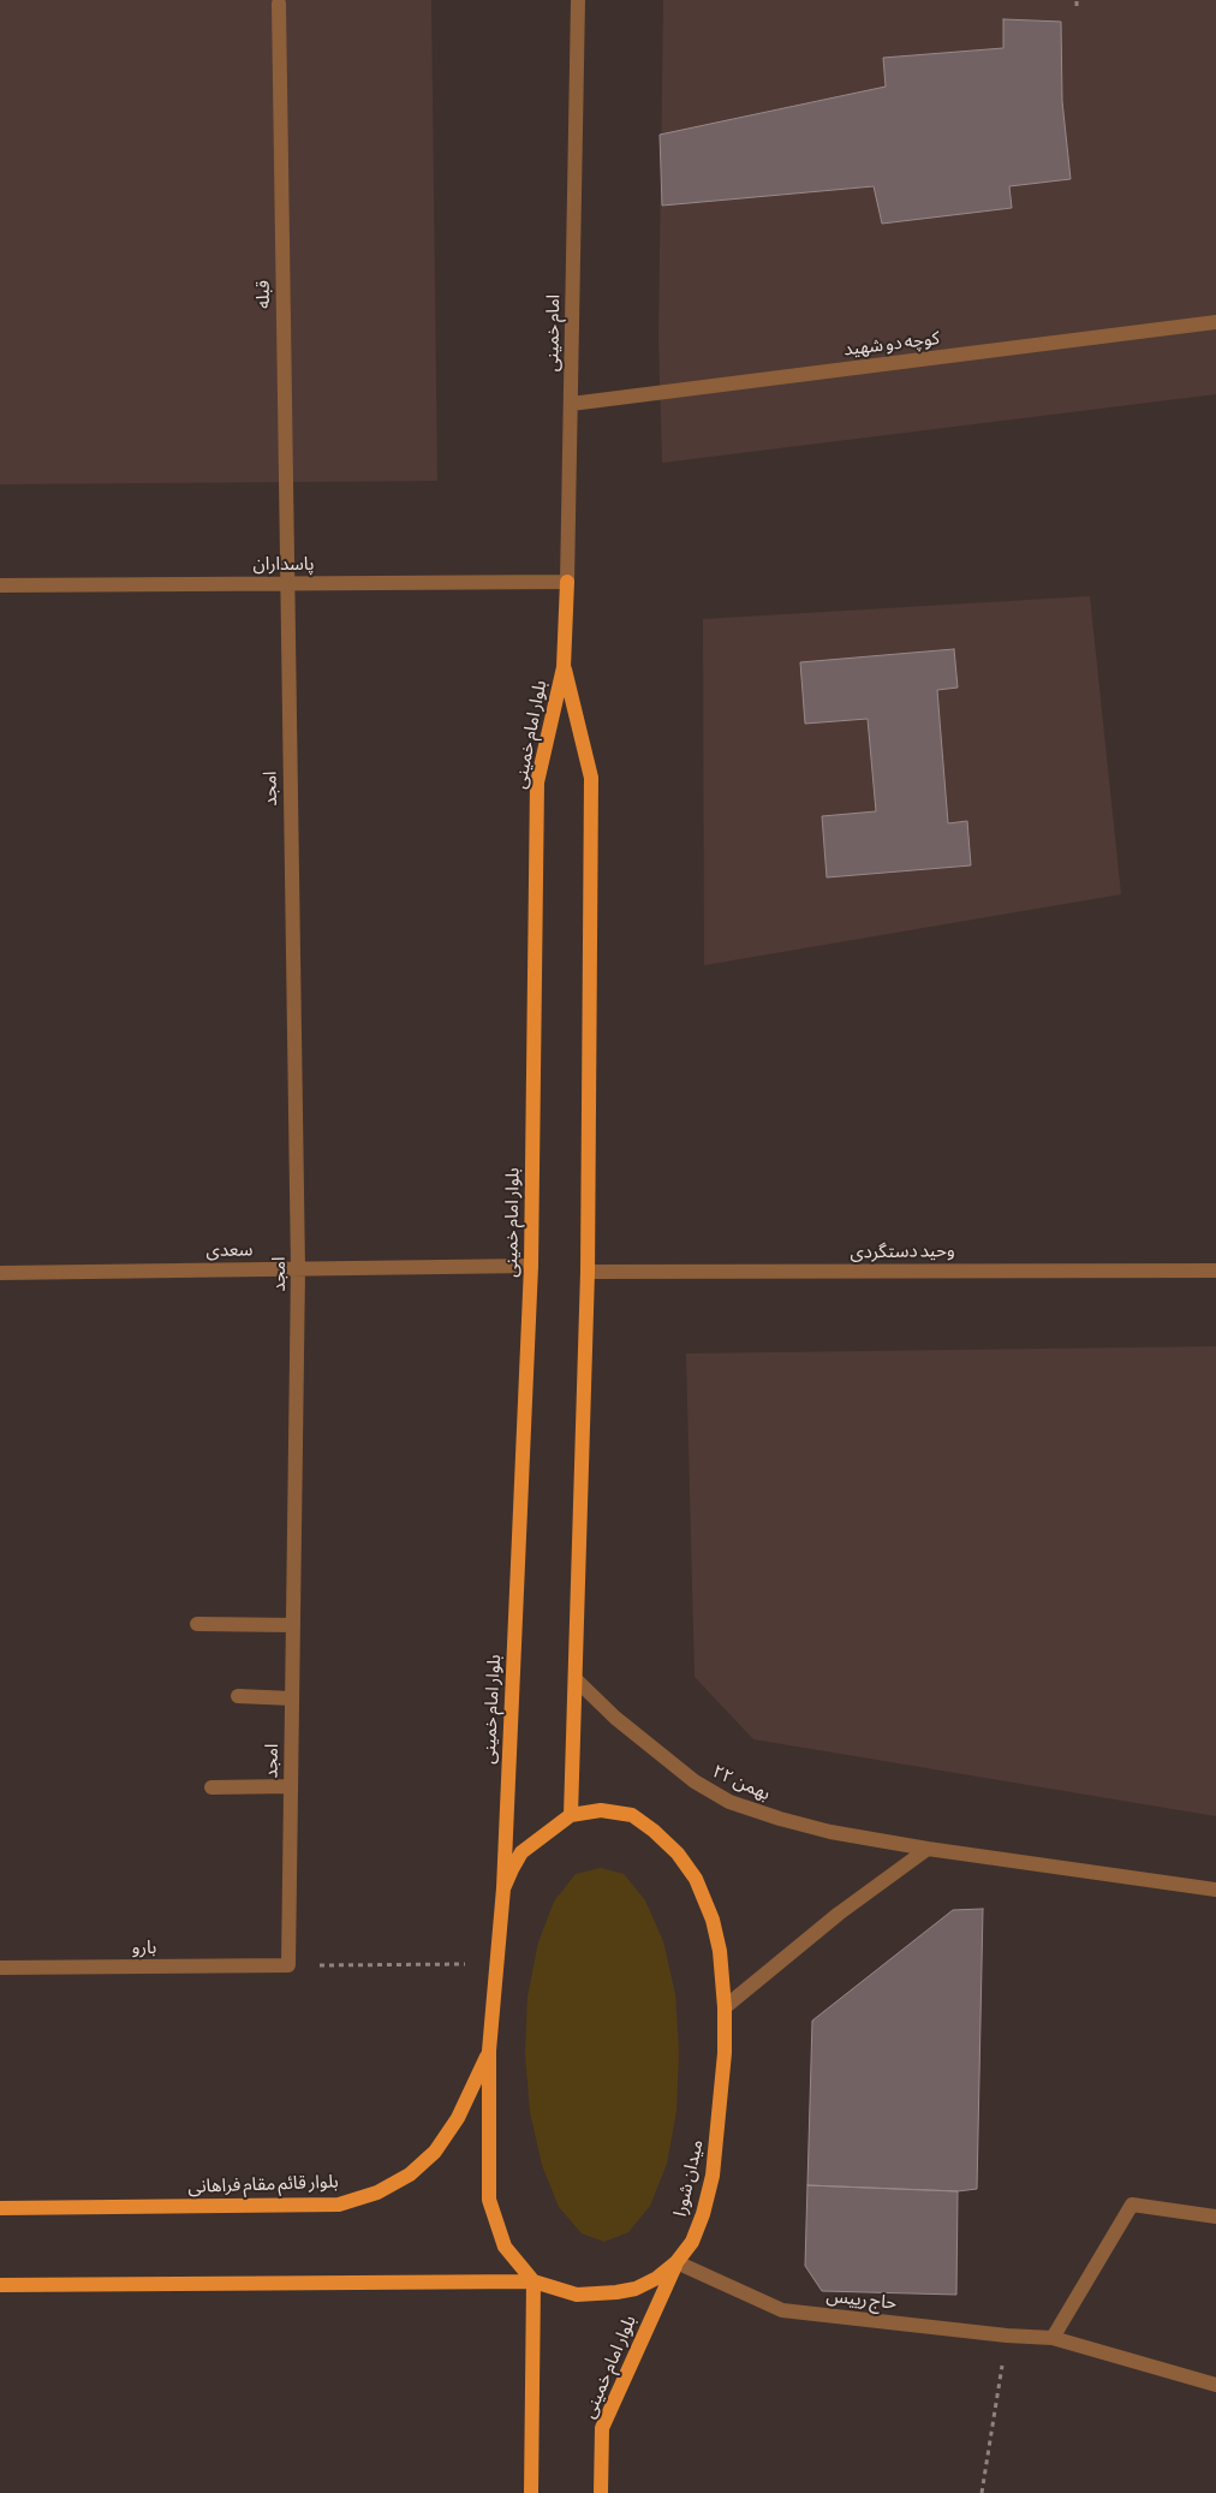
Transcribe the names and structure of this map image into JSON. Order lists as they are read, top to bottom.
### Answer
{
  "streets": {
    "main road": [
      "امام خمینی",
      "بلوار امام خمینی",
      "میدان شورا",
      "بلوار قائم مقام فراهانی"
    ],
    "street": [
      "قبله",
      "کوچه دو شهید",
      "پاسداران",
      "امجد",
      "سعدی",
      "وحید دستگردی",
      "۲۲ بهمن",
      "بارو",
      "حاج رییس"
    ]
  },
  "crossings": [
    ["قبله", "پاسداران"],
    ["قبله", "امجد"],
    ["امام خمینی", "کوچه دو شهید"],
    ["امام خمینی", "پاسداران"],
    ["امام خمینی", "بلوار امام خمینی"],
    ["پاسداران", "امجد"],
    ["بلوار امام خمینی", "سعدی"],
    ["بلوار امام خمینی", "وحید دستگردی"],
    ["بلوار امام خمینی", "۲۲ بهمن"],
    ["بلوار امام خمینی", "میدان شورا"],
    ["بلوار امام خمینی", "حاج رییس"],
    ["امجد", "سعدی"],
    ["امجد", "بارو"],
    ["میدان شورا", "بلوار قائم مقام فراهانی"],
    ["میدان شورا", "حاج رییس"]
  ]
}
